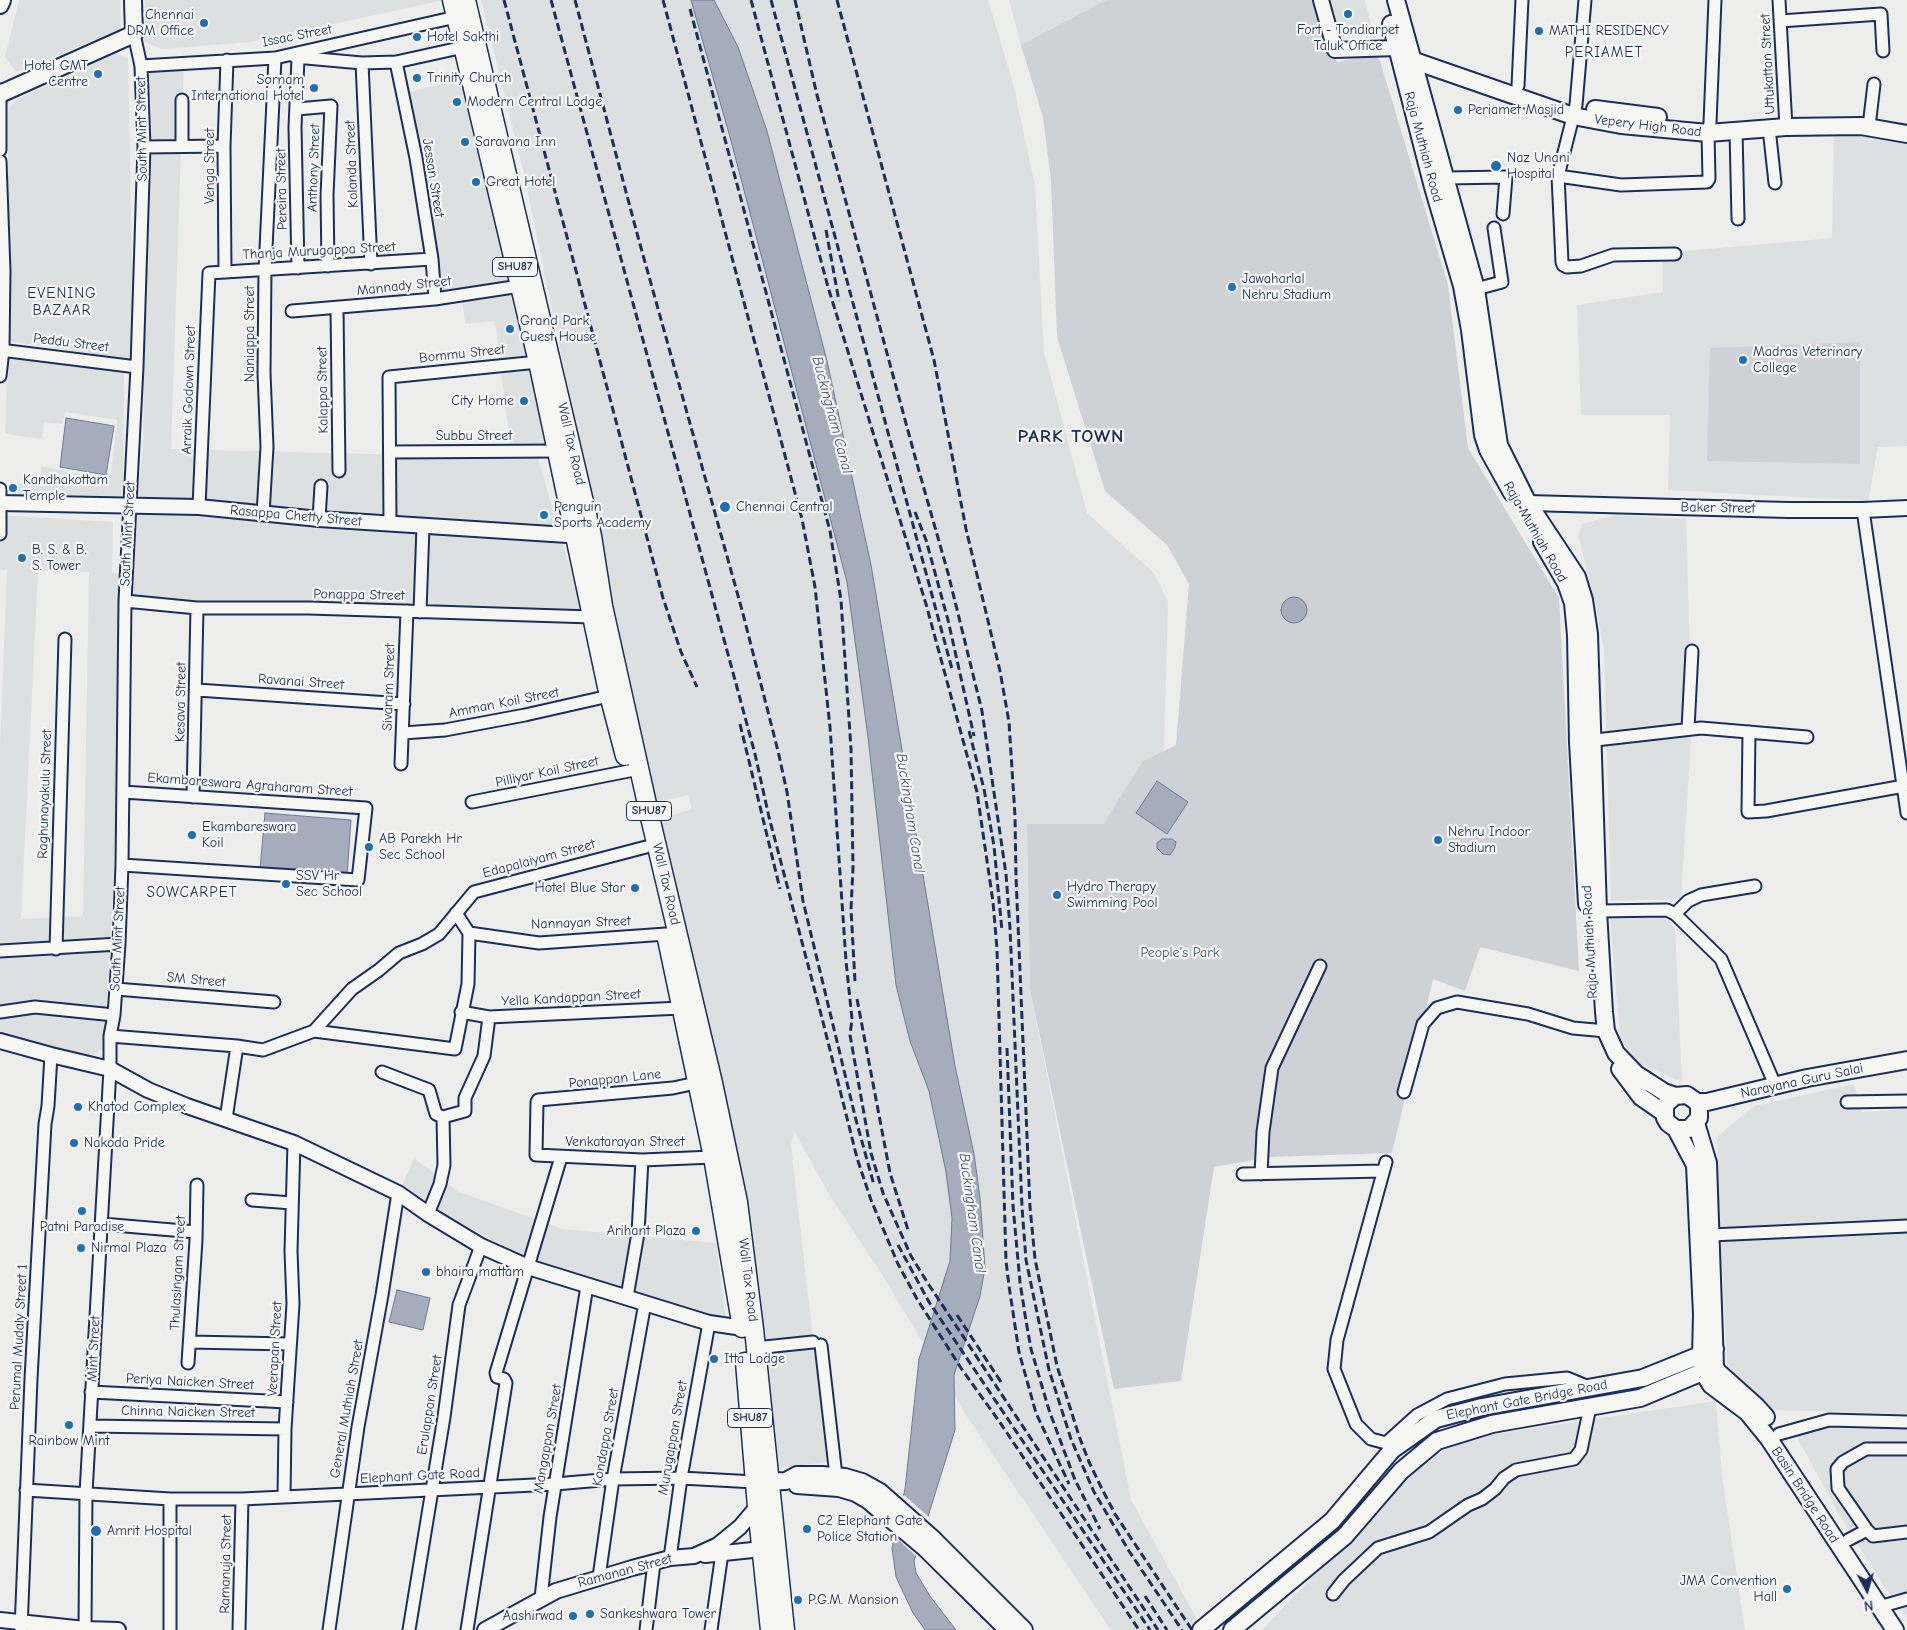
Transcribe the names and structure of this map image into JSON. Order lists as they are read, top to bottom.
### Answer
{
  "streets": {
    "main road": [
      "Vepery High Road",
      "South Mint Street",
      "Raja Muthiah Road",
      "SHU87",
      "Wall Tax Road",
      "Narayana Guru Salai",
      "Elephant Gate Bridge Road",
      "Basin Bridge Road"
    ],
    "street": [
      "Issac Street",
      "Uttukattan Street",
      "Kolanda Street",
      "Venga Street",
      "Anthony Street",
      "Jessan Street",
      "Pereira Street",
      "Thanja Murugappa Street",
      "Mannady Street",
      "Naniappa Street",
      "Peddu Street",
      "Bommu Street",
      "Arraik Godown Street",
      "Kalappa Street",
      "Subbu Street",
      "Baker Street",
      "Rasappa Chetty Street",
      "Ponappa Street",
      "Ravanai Street",
      "Sivaram Street",
      "Kesava Street",
      "Amman Koil Street",
      "Pilliyar Koil Street",
      "Ekambareswara Agraharam Street",
      "Raghunayakulu Street",
      "Edapalaiyam Street",
      "Nannayan Street",
      "SM Street",
      "Yella Kandappan Street",
      "Ponappan Lane",
      "Venkatarayan Street",
      "Thulasingam Street",
      "Perumal Mudaly Street 1",
      "Mint Street",
      "Veerapan Street",
      "Periya Naicken Street",
      "Erulappan Street",
      "General Muthiah Street",
      "Chinna Naicken Street",
      "Kondappa Street",
      "Murugappan Street",
      "Mangappan Street",
      "Elephant Gate Road",
      "Ramanuja Street",
      "Ramanan Street"
    ]
  },
  "crossings": [
    ["Issac Street", "South Mint Street"],
    ["Issac Street", "Venga Street"],
    ["Issac Street", "Pereira Street"],
    ["Issac Street", "Naniappa Street"],
    ["Issac Street", "Wall Tax Road"],
    ["Uttukattan Street", "Vepery High Road"],
    ["Vepery High Road", "Raja Muthiah Road"],
    ["South Mint Street", "Peddu Street"],
    ["South Mint Street", "Rasappa Chetty Street"],
    ["South Mint Street", "Ponappa Street"],
    ["South Mint Street", "Ekambareswara Agraharam Street"],
    ["South Mint Street", "SM Street"],
    ["South Mint Street", "Mint Street"],
    ["Raja Muthiah Road", "Baker Street"],
    ["Raja Muthiah Road", "Narayana Guru Salai"],
    ["Kolanda Street", "Thanja Murugappa Street"],
    ["Venga Street", "Thanja Murugappa Street"],
    ["Anthony Street", "Pereira Street"],
    ["Anthony Street", "Thanja Murugappa Street"],
    ["Jessan Street", "Thanja Murugappa Street"],
    ["Jessan Street", "Mannady Street"],
    ["Pereira Street", "Thanja Murugappa Street"],
    ["Thanja Murugappa Street", "Naniappa Street"],
    ["Thanja Murugappa Street", "Arraik Godown Street"],
    ["Mannady Street", "Kalappa Street"],
    ["Mannady Street", "Wall Tax Road"],
    ["Naniappa Street", "Rasappa Chetty Street"],
    ["Bommu Street", "Subbu Street"],
    ["Bommu Street", "Wall Tax Road"],
    ["Arraik Godown Street", "Rasappa Chetty Street"],
    ["Subbu Street", "Wall Tax Road"],
    ["Wall Tax Road", "Rasappa Chetty Street"],
    ["Wall Tax Road", "Ponappa Street"],
    ["Wall Tax Road", "Amman Koil Street"],
    ["Wall Tax Road", "Pilliyar Koil Street"],
    ["Wall Tax Road", "Edapalaiyam Street"],
    ["Wall Tax Road", "Nannayan Street"],
    ["Wall Tax Road", "Yella Kandappan Street"],
    ["Wall Tax Road", "Ponappan Lane"],
    ["Wall Tax Road", "Venkatarayan Street"],
    ["Wall Tax Road", "Elephant Gate Road"],
    ["Wall Tax Road", "Ramanan Street"],
    ["Ponappa Street", "Sivaram Street"],
    ["Ponappa Street", "Kesava Street"],
    ["Ravanai Street", "Sivaram Street"],
    ["Ravanai Street", "Kesava Street"],
    ["Sivaram Street", "Amman Koil Street"],
    ["Kesava Street", "Ekambareswara Agraharam Street"],
    ["Ponappan Lane", "Venkatarayan Street"],
    ["Perumal Mudaly Street 1", "Elephant Gate Road"],
    ["Mint Street", "Periya Naicken Street"],
    ["Mint Street", "Chinna Naicken Street"],
    ["Mint Street", "Elephant Gate Road"],
    ["Veerapan Street", "Periya Naicken Street"],
    ["Veerapan Street", "Chinna Naicken Street"],
    ["Veerapan Street", "Elephant Gate Road"],
    ["Elephant Gate Bridge Road", "Basin Bridge Road"],
    ["Erulappan Street", "Elephant Gate Road"],
    ["General Muthiah Street", "Elephant Gate Road"],
    ["Kondappa Street", "Elephant Gate Road"],
    ["Kondappa Street", "Ramanan Street"],
    ["Murugappan Street", "Elephant Gate Road"],
    ["Murugappan Street", "Ramanan Street"],
    ["Mangappan Street", "Elephant Gate Road"],
    ["Mangappan Street", "Ramanan Street"],
    ["Elephant Gate Road", "Ramanuja Street"]
  ],
  "districts": [
    "PERIAMET",
    "EVENING BAZAAR",
    "PARK TOWN",
    "SOWCARPET"
  ],
  "water": ["Buckingham Canal"],
  "parks": ["People's Park"],
  "places": [
    "Fort - Tondiarpet Taluk Office",
    "Chennai DRM Office",
    "MATHI RESIDENCY",
    "Hotel Sakthi",
    "Hotel GMT Centre",
    "Trinity Church",
    "Sornam International Hotel",
    "Modern Central Lodge",
    "Periamet Masjid",
    "Saravana Inn",
    "Naz Unani Hospital",
    "Great Hotel",
    "Jawaharlal Nehru Stadium",
    "Grand Park Guest House",
    "Madras Veterinary College",
    "City Home",
    "Kandhakottam Temple",
    "Chennai Central",
    "Penguin Sports Academy",
    "B. S. & B. S. Tower",
    "Ekambareswara Koil",
    "Nehru Indoor Stadium",
    "AB Parekh Hr Sec School",
    "SSV Hr Sec School",
    "Hotel Blue Star",
    "Hydro Therapy Swimming Pool",
    "Khatod Complex",
    "Nakoda Pride",
    "Patni Paradise",
    "Arihant Plaza",
    "Nirmal Plaza",
    "bhaira mattam",
    "Itta Lodge",
    "Rainbow Mint",
    "C2 Elephant Gate Police Station",
    "Amrit Hospital",
    "JMA Convention Hall",
    "P.G.M. Mansion",
    "Sankeshwara Tower",
    "Aashirwad"
  ],
  "north": "bottom"
}
